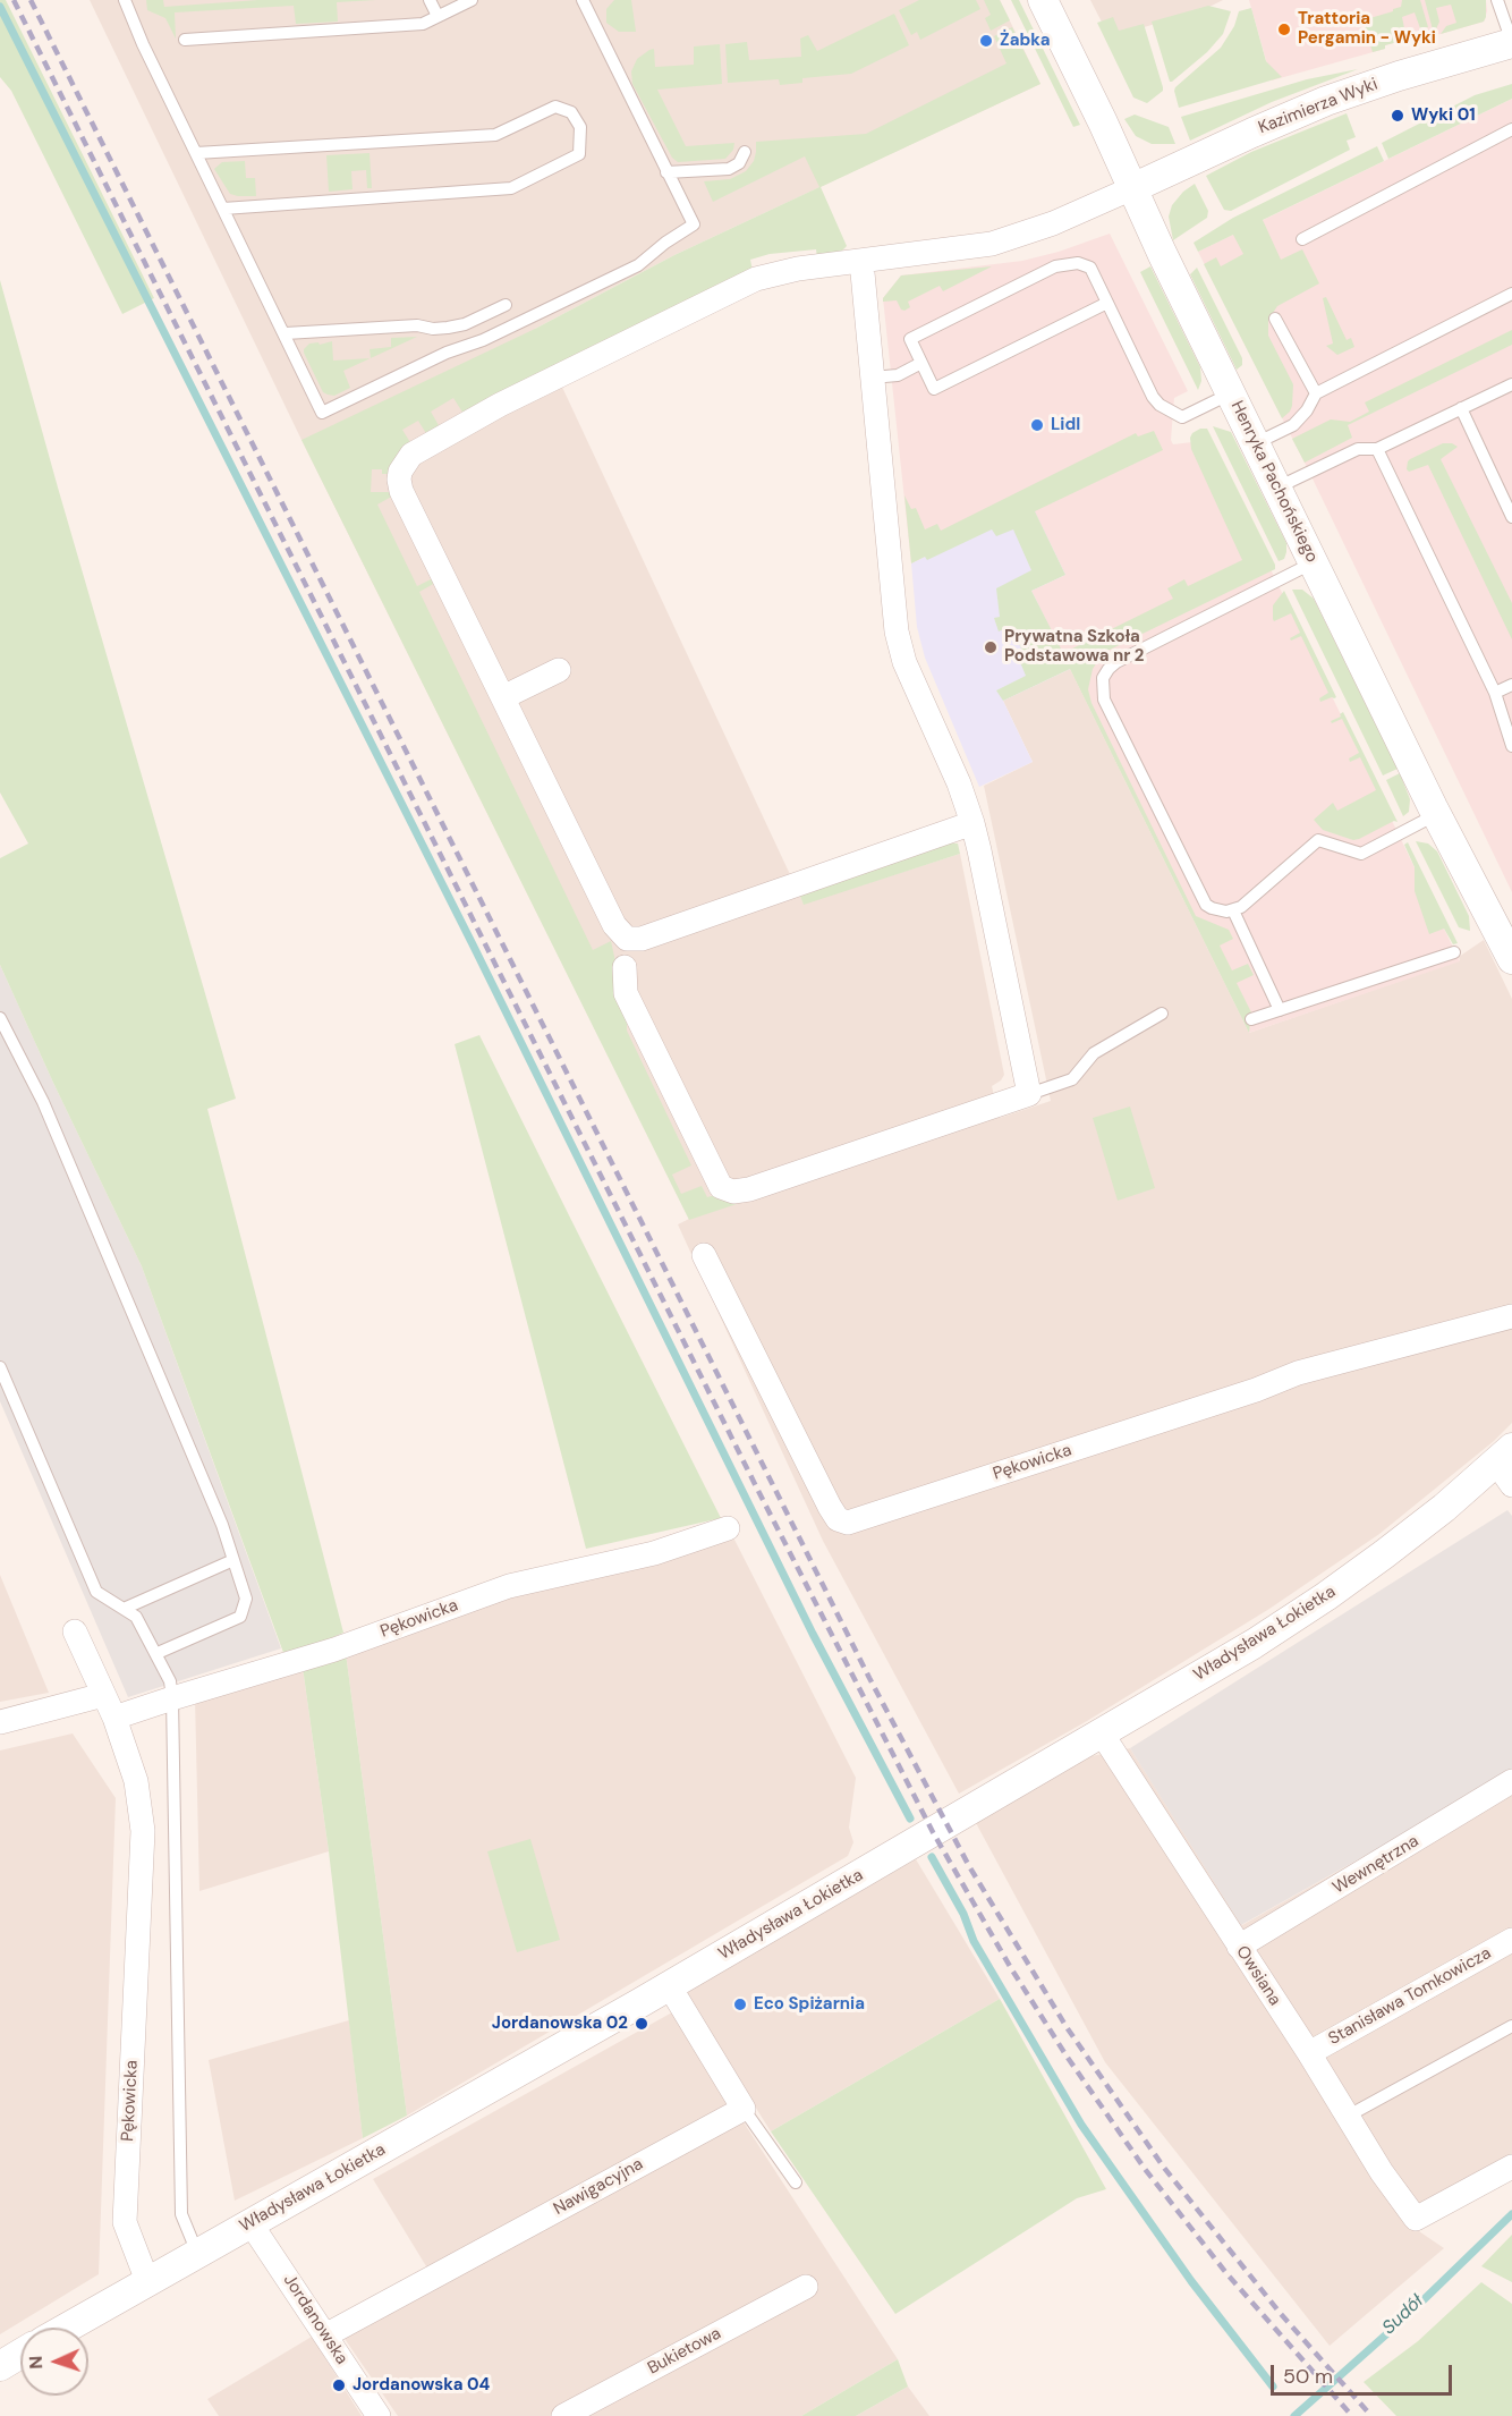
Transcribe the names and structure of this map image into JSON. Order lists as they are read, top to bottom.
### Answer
{
  "streets": {
    "street": [
      "Kazimierza Wyki",
      "Henryka Pachońskiego",
      "Pękowicka",
      "Władysława Łokietka",
      "Wewnętrzna",
      "Owsiana",
      "Stanisława Tomkowicza",
      "Nawigacyjna",
      "Jordanowska",
      "Bukietowa"
    ]
  },
  "crossings": [
    ["Kazimierza Wyki", "Henryka Pachońskiego"],
    ["Pękowicka", "Władysława Łokietka"],
    ["Władysława Łokietka", "Owsiana"],
    ["Władysława Łokietka", "Jordanowska"],
    ["Wewnętrzna", "Owsiana"],
    ["Owsiana", "Stanisława Tomkowicza"],
    ["Nawigacyjna", "Jordanowska"]
  ],
  "water": ["Sudół"],
  "places": [
    "Trattoria Pergamin - Wyki",
    "Żabka",
    "Wyki 01",
    "Lidl",
    "Prywatna Szkoła Podstawowa nr 2",
    "Eco Spiżarnia",
    "Jordanowska 02",
    "Jordanowska 04"
  ],
  "scale_bar": "50 m",
  "north": "left"
}
